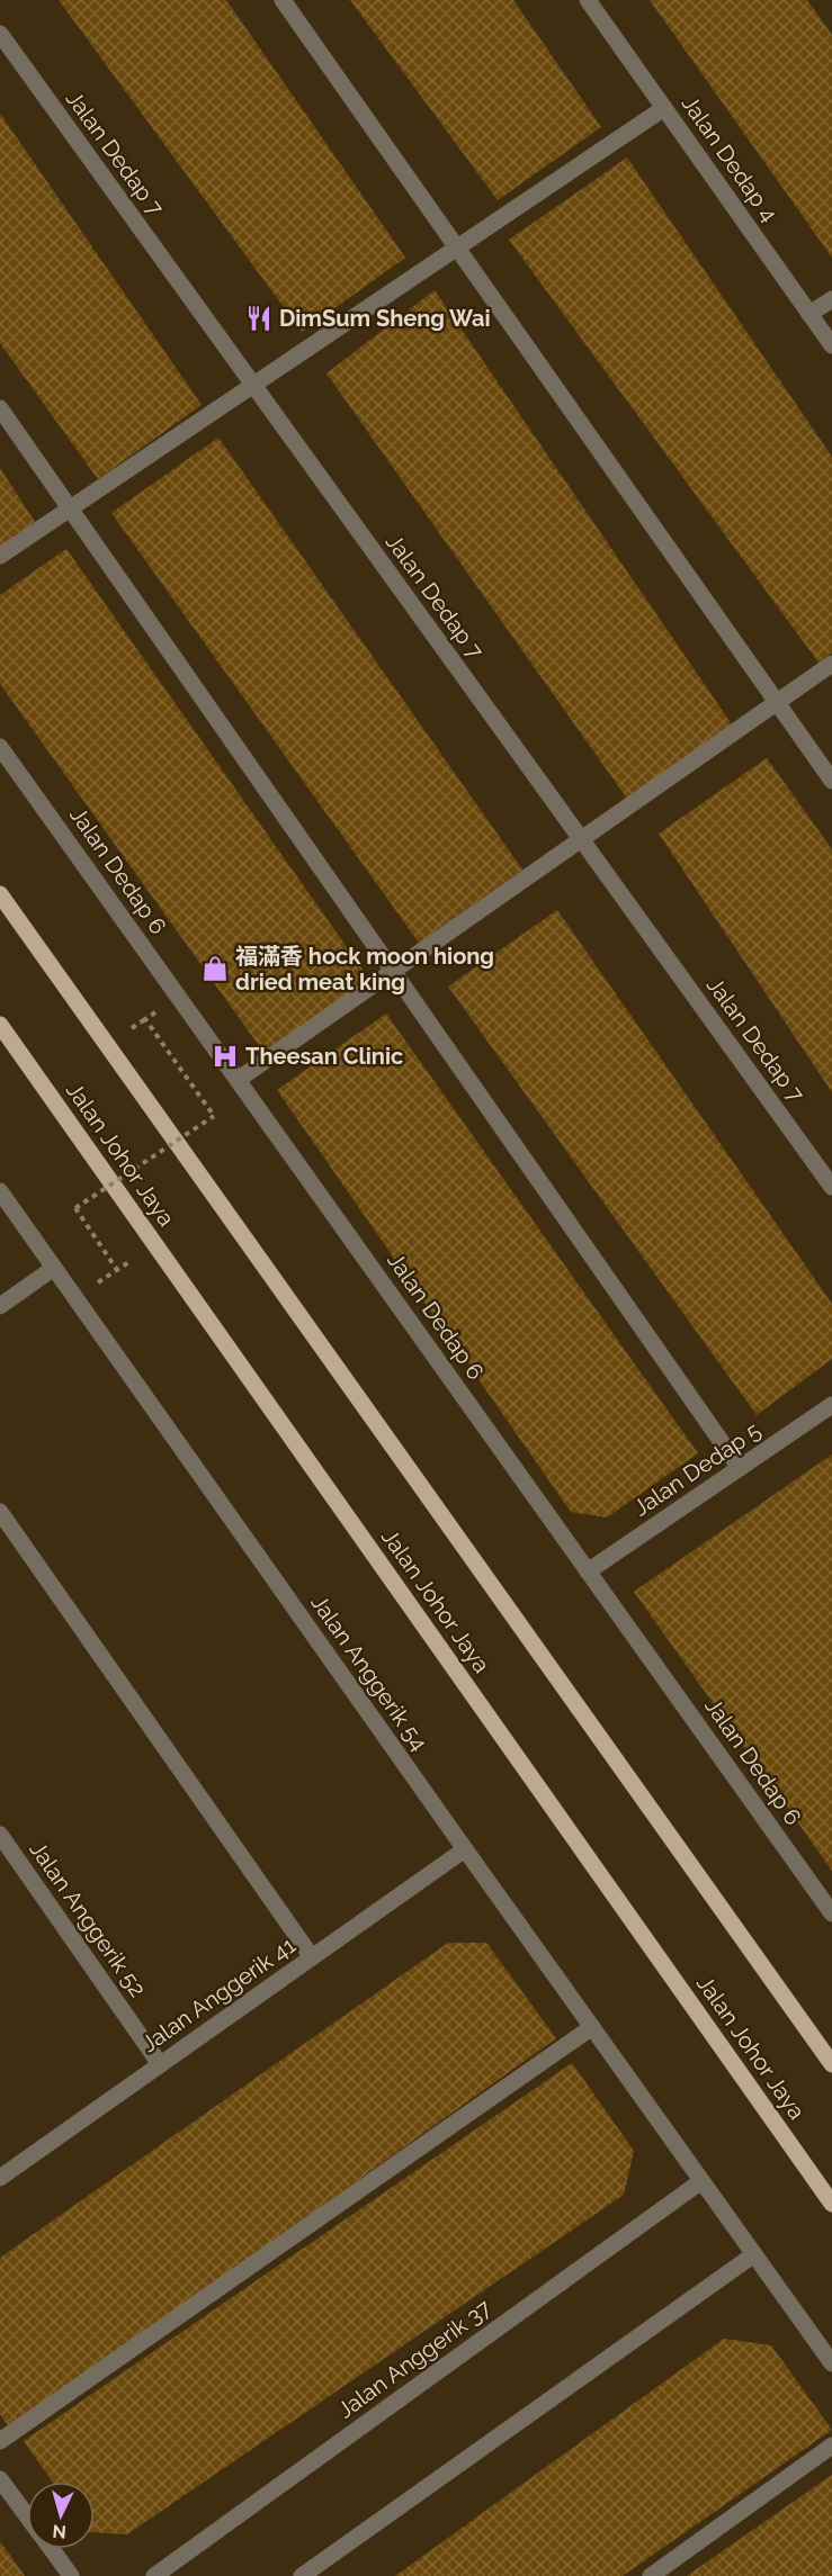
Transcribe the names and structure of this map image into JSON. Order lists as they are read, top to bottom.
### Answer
{
  "streets": {
    "main road": ["Jalan Johor Jaya"],
    "street": [
      "Jalan Dedap 7",
      "Jalan Dedap 4",
      "Jalan Dedap 6",
      "Jalan Dedap 5",
      "Jalan Anggerik 54",
      "Jalan Anggerik 52",
      "Jalan Anggerik 41",
      "Jalan Anggerik 37"
    ]
  },
  "crossings": [
    ["Jalan Dedap 6", "Jalan Dedap 5"],
    ["Jalan Anggerik 54", "Jalan Anggerik 41"],
    ["Jalan Anggerik 54", "Jalan Anggerik 37"],
    ["Jalan Anggerik 52", "Jalan Anggerik 41"]
  ],
  "places": {
    "restaurant": ["DimSum Sheng Wai"],
    "shop": ["福滿香 hock moon hiong dried meat king"],
    "hospital": ["Theesan Clinic"]
  },
  "north": "bottom"
}
